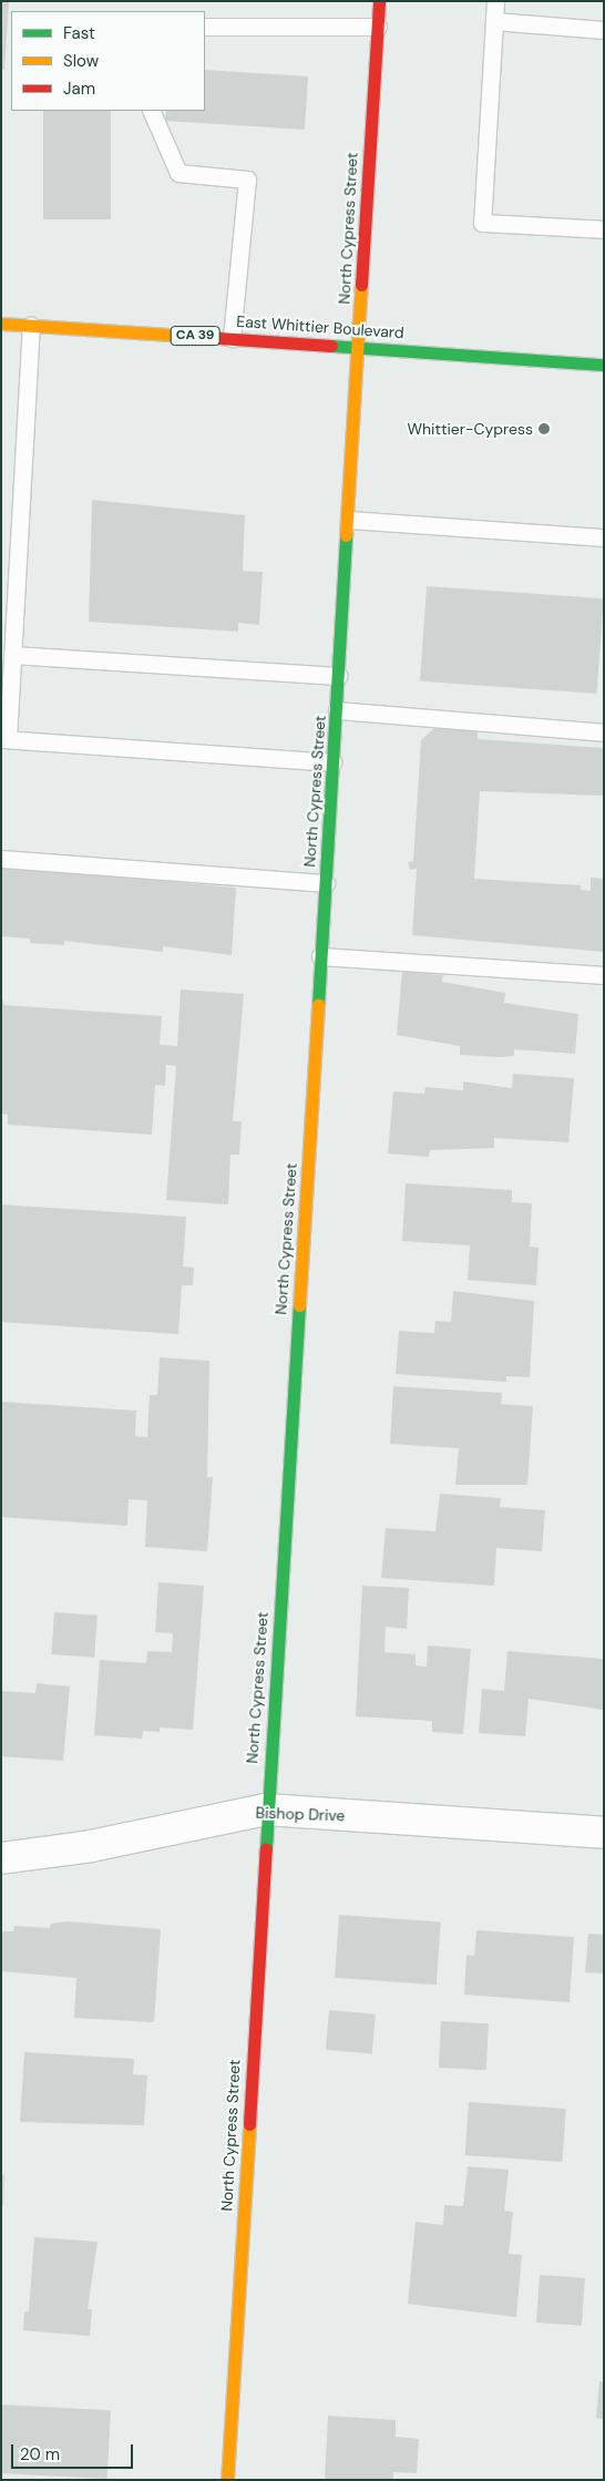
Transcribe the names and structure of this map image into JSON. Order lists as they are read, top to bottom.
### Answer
{
  "streets": {
    "street": [
      "North Cypress Street",
      "East Whittier Boulevard",
      "CA 39",
      "Bishop Drive"
    ]
  },
  "crossings": [
    ["North Cypress Street", "East Whittier Boulevard"],
    ["North Cypress Street", "Bishop Drive"]
  ],
  "places": ["Whittier-Cypress"],
  "legend": ["Fast", "Slow", "Jam"],
  "scale_bar": "20 m"
}
